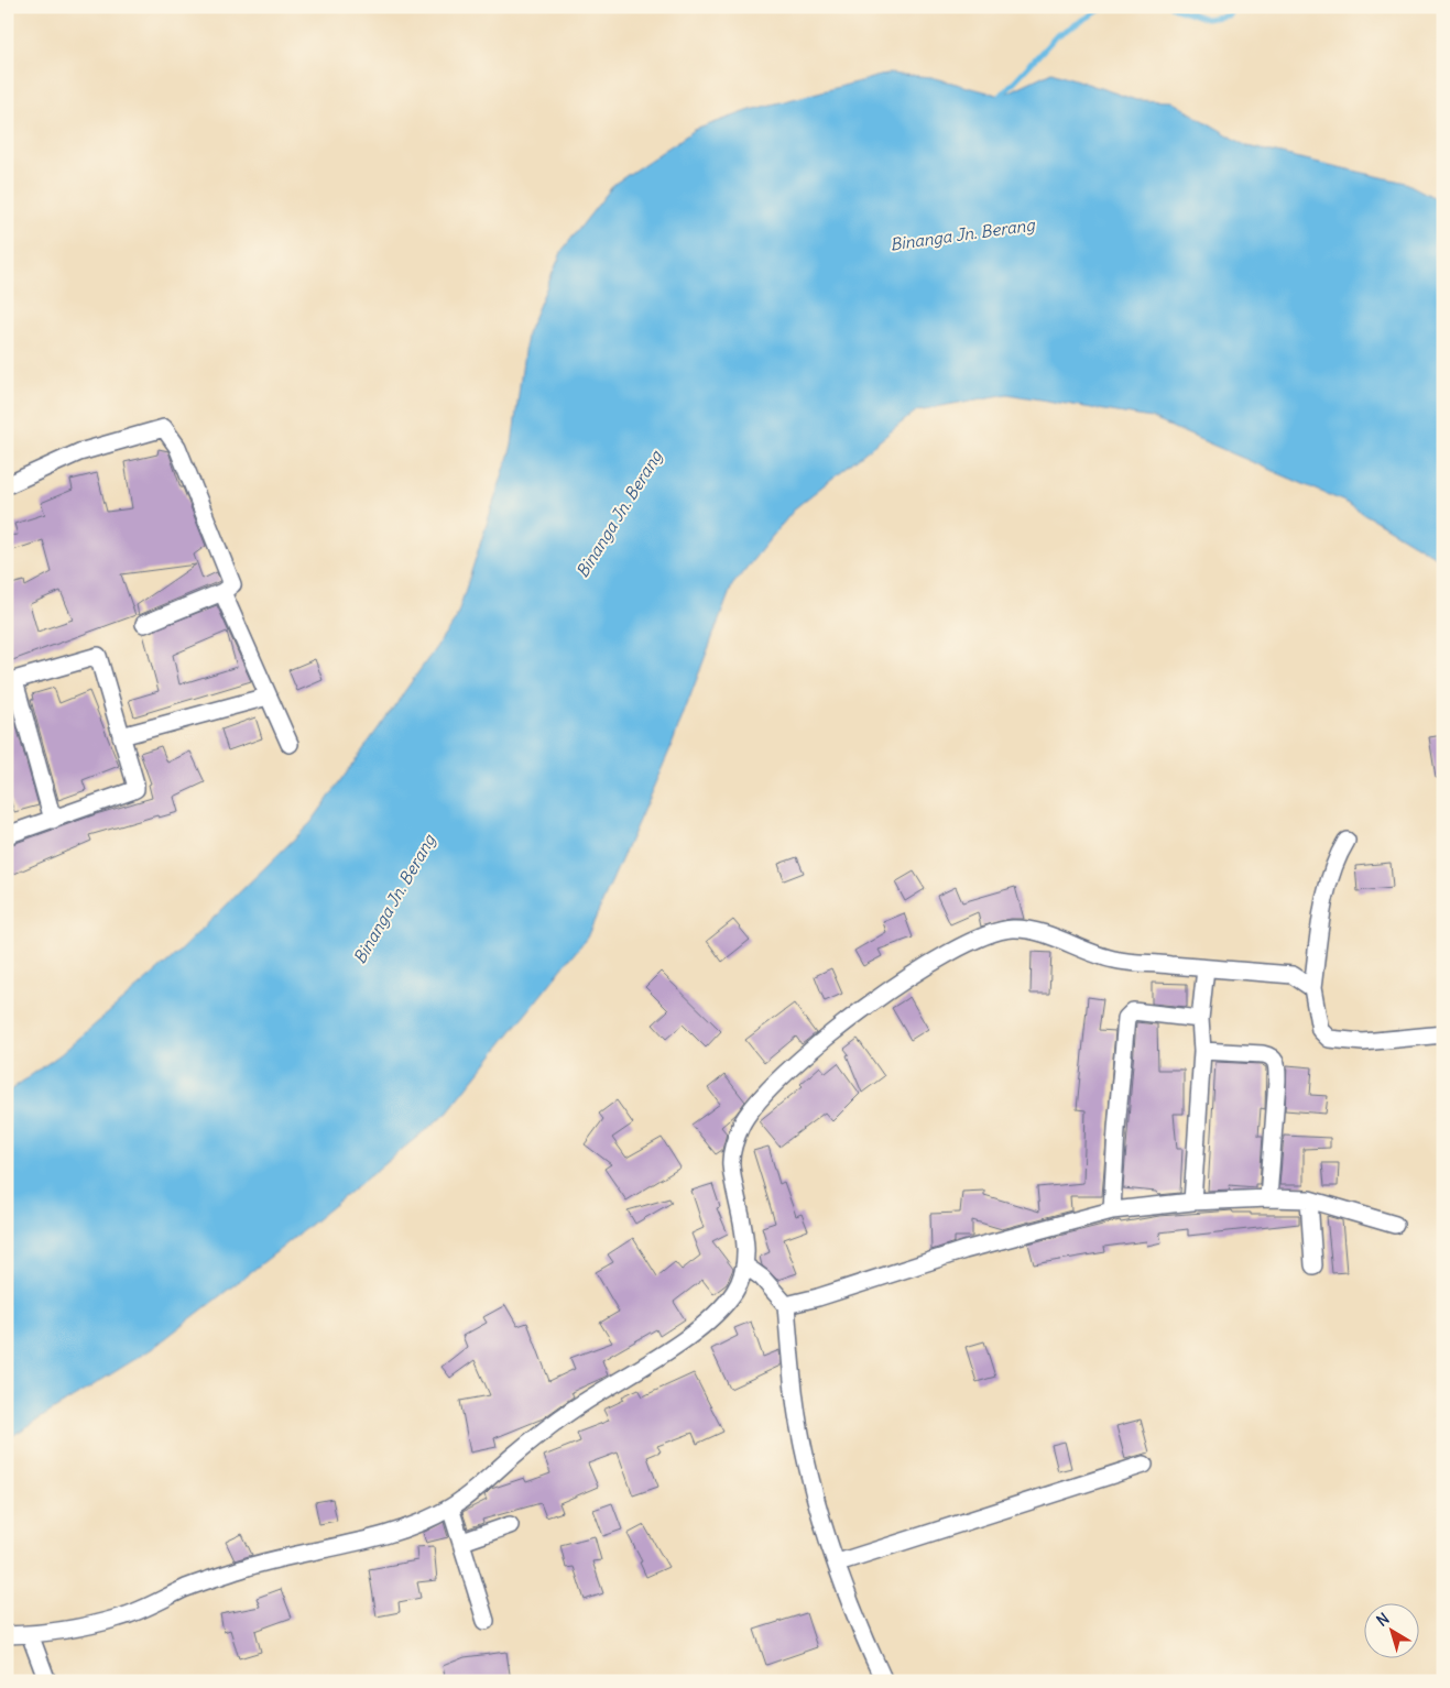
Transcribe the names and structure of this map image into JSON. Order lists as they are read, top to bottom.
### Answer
{
  "water": ["Binanga Jn. Berang"],
  "north": "top left"
}
